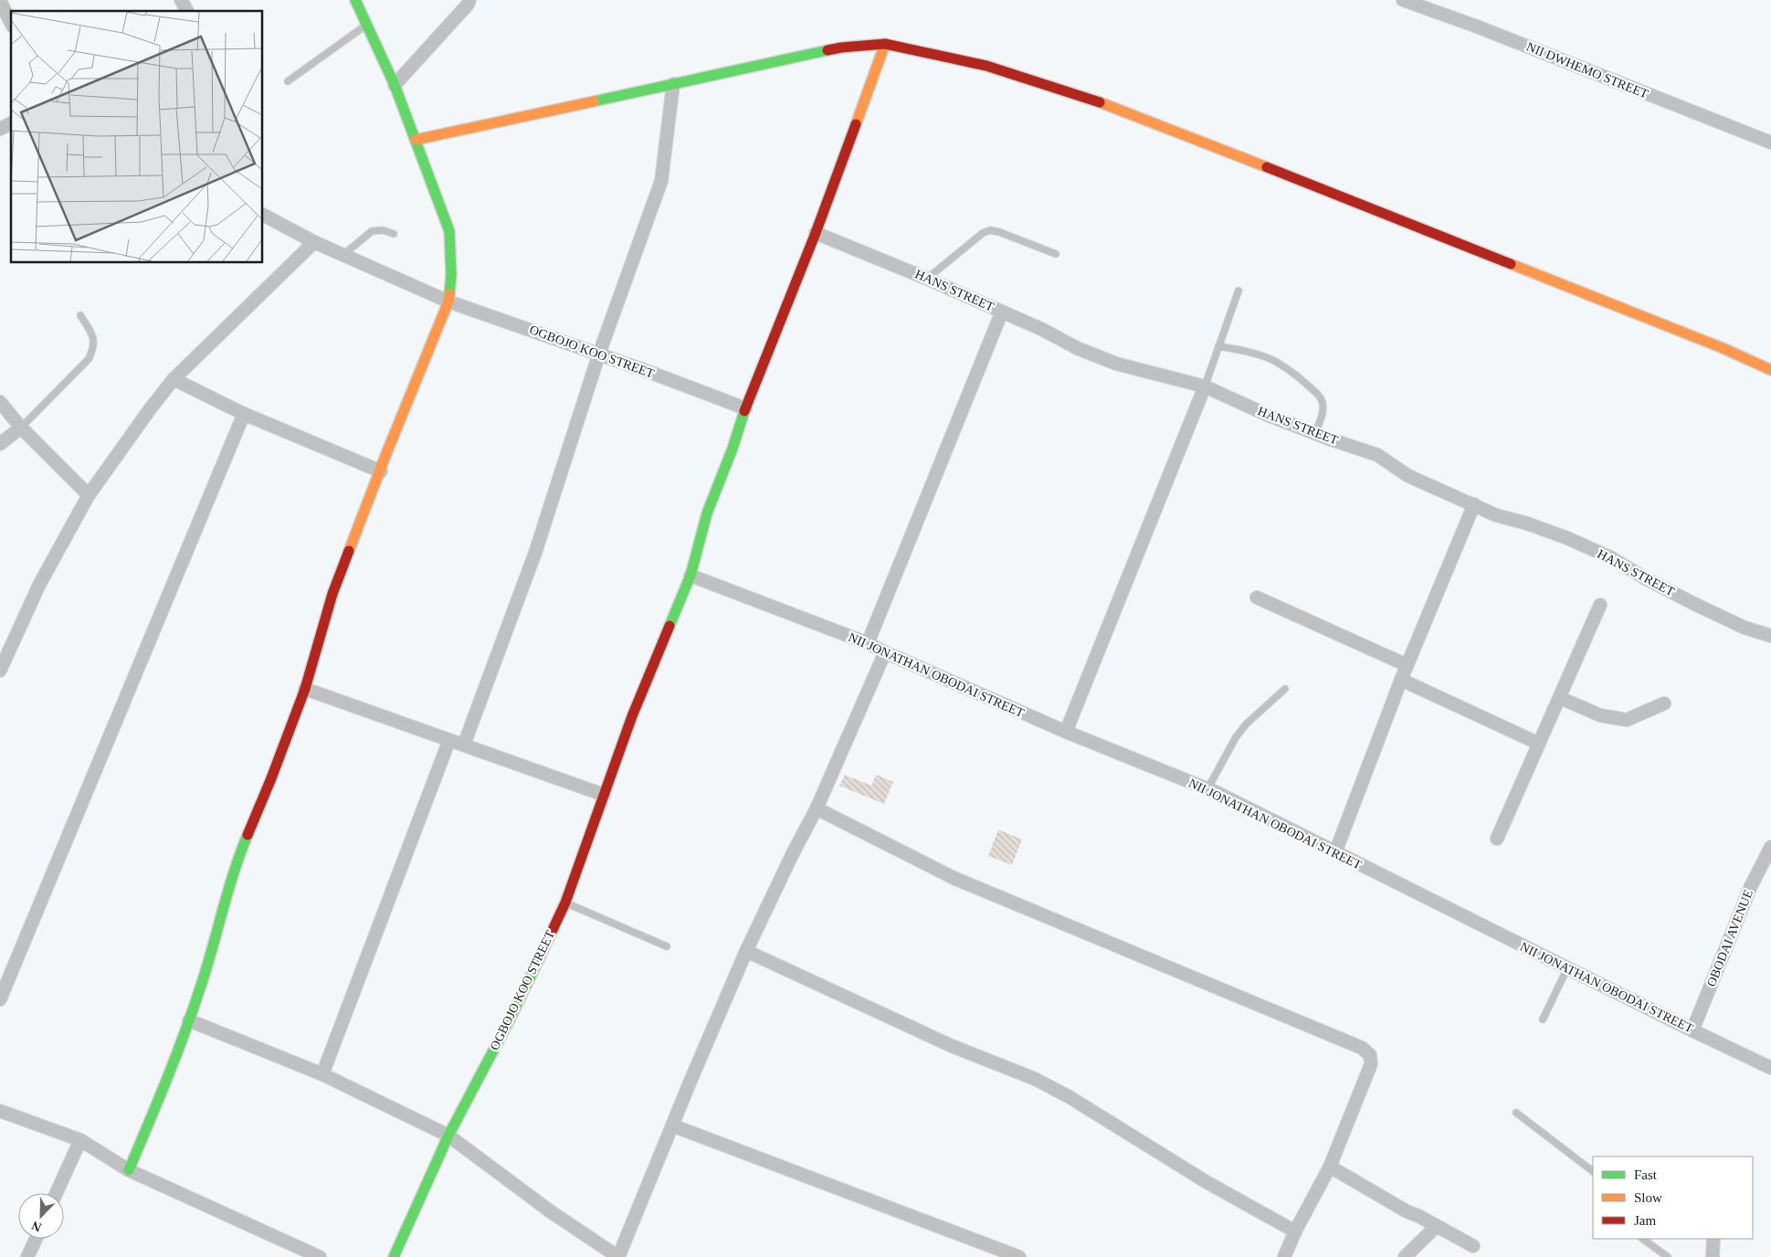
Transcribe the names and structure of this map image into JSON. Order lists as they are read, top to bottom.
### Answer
{
  "streets": {
    "street": [
      "NII DWHEMO STREET",
      "HANS STREET",
      "OGBOJO KOO STREET",
      "NII JONATHAN OBODAI STREET",
      "OBODAI AVENUE"
    ]
  },
  "crossings": [
    ["OGBOJO KOO STREET", "NII JONATHAN OBODAI STREET"],
    ["NII JONATHAN OBODAI STREET", "OBODAI AVENUE"]
  ],
  "legend": ["Fast", "Slow", "Jam"],
  "north": "bottom left"
}
